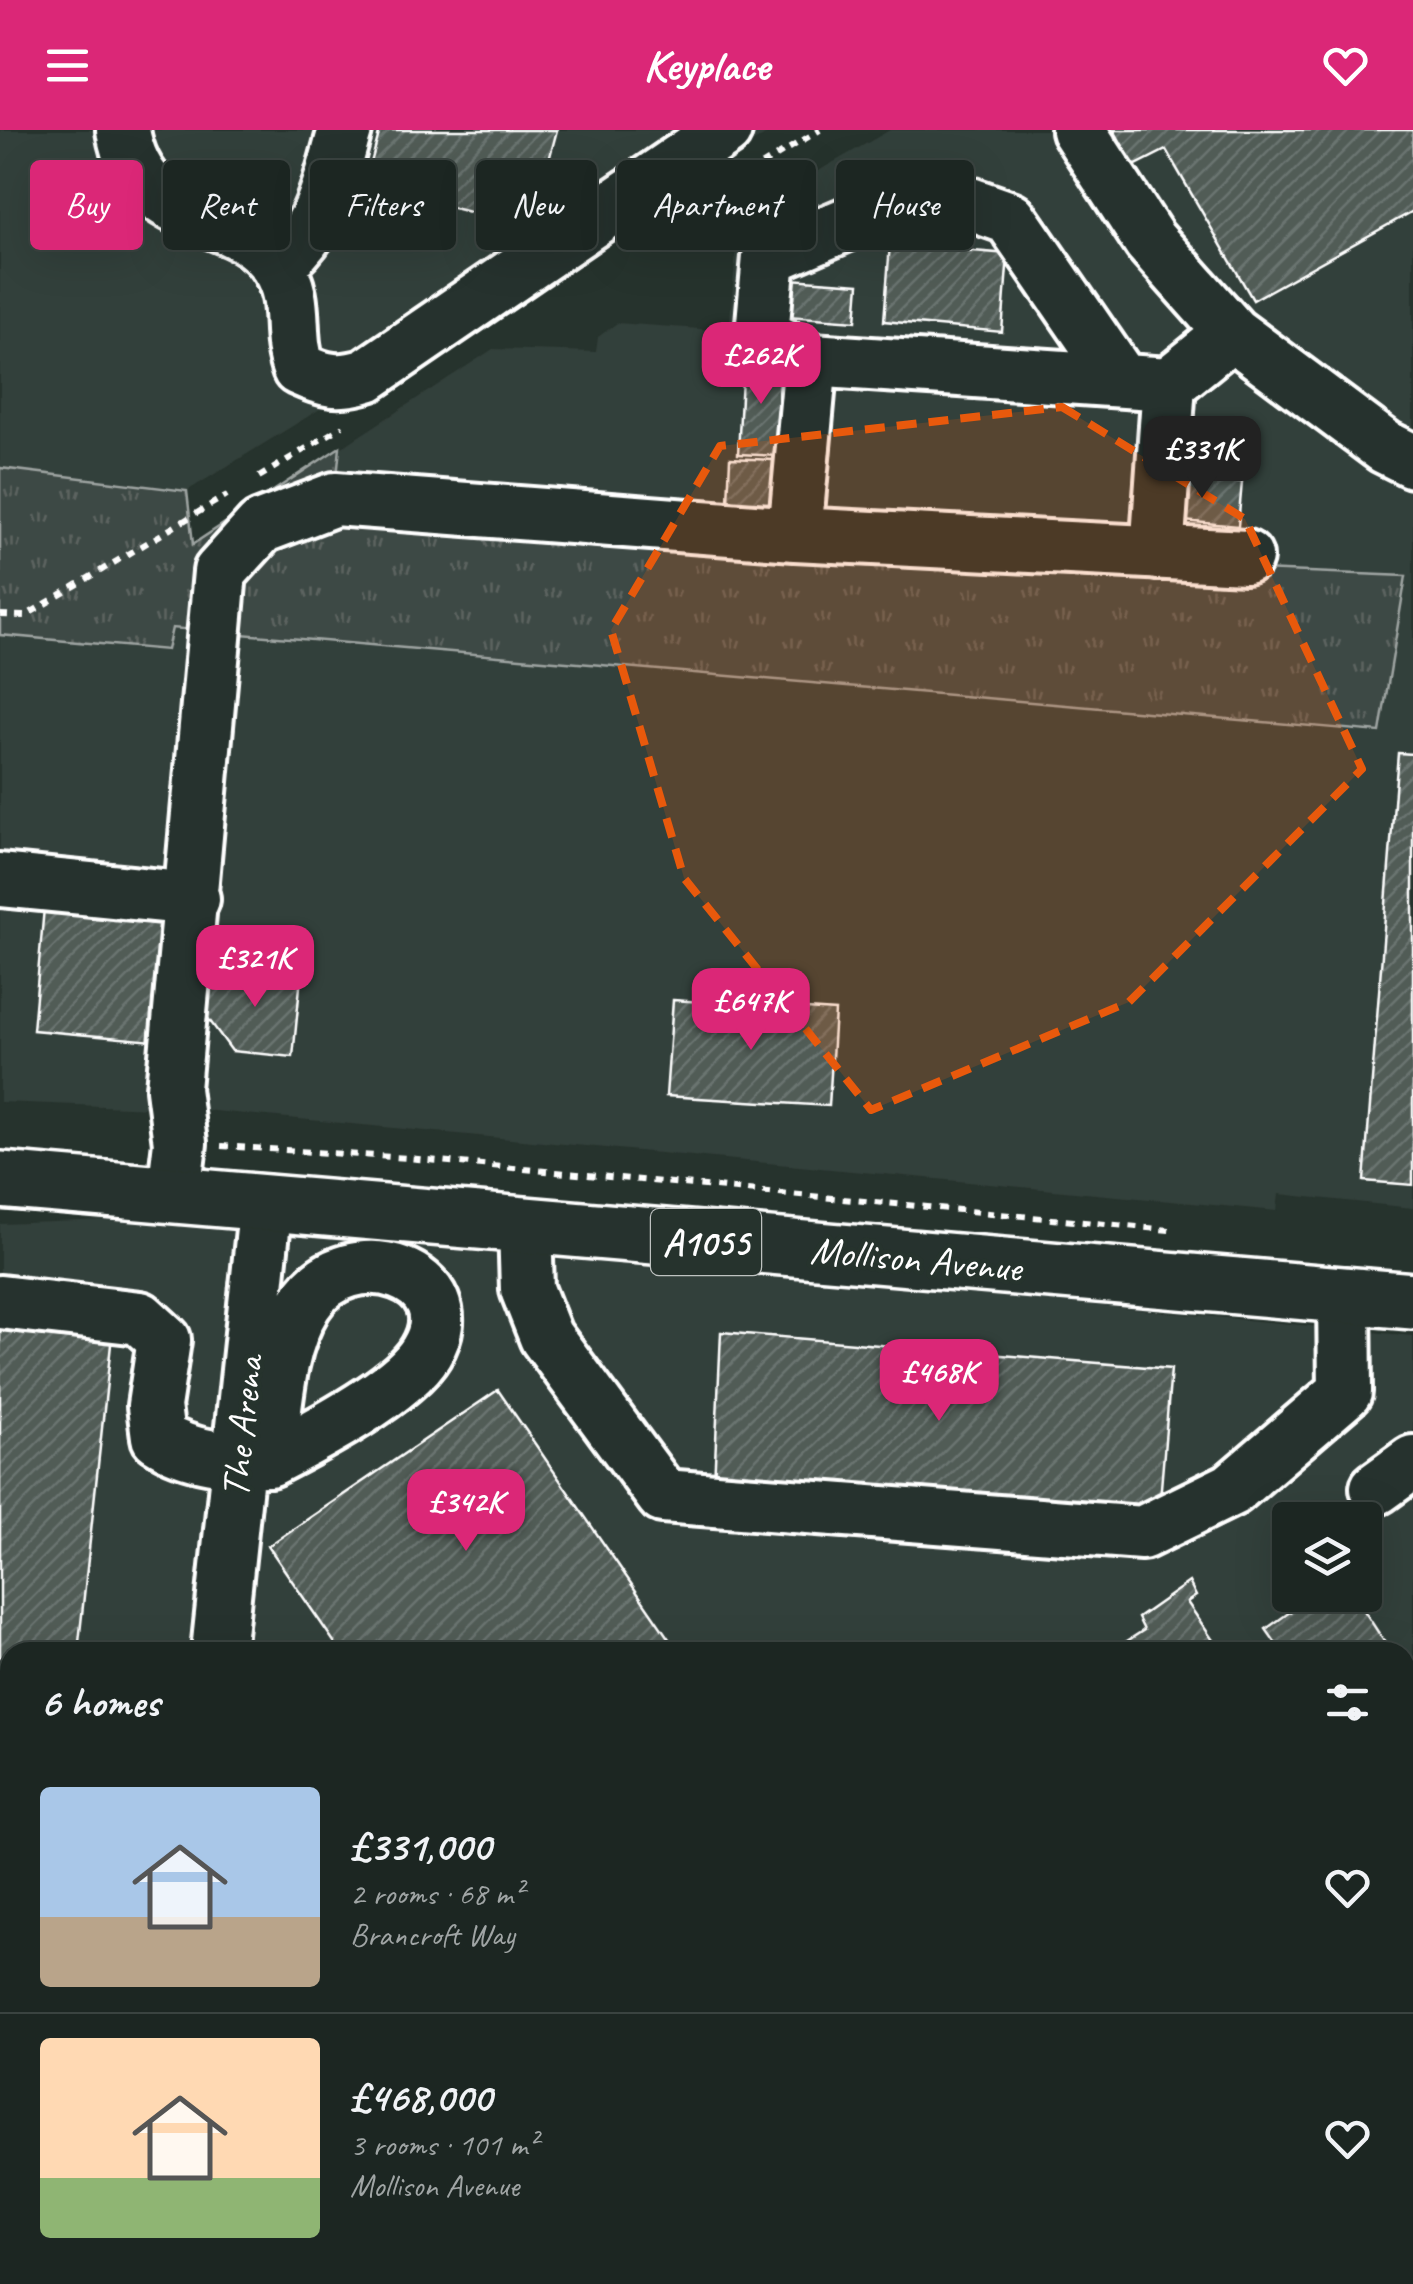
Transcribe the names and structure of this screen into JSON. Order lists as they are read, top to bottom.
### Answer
{
  "streets": {
    "main road": ["A1055", "Mollison Avenue"],
    "street": ["The Arena"]
  },
  "crossings": [
    ["Mollison Avenue", "The Arena"]
  ],
  "page": {
    "header": "Keyplace",
    "chip": [
      "Buy",
      "Rent",
      "Filters",
      "New",
      "Apartment",
      "House"
    ],
    "price": [
      "£262K",
      "£331K",
      "£321K",
      "£647K",
      "£468K",
      "£342K"
    ],
    "heading": "6 homes",
    "list": [
      {
        "name": "£331,000",
        "note": "2 rooms · 68 m² · Brancroft Way"
      },
      {
        "name": "£468,000",
        "note": "3 rooms · 101 m² · Mollison Avenue"
      }
    ]
  }
}
